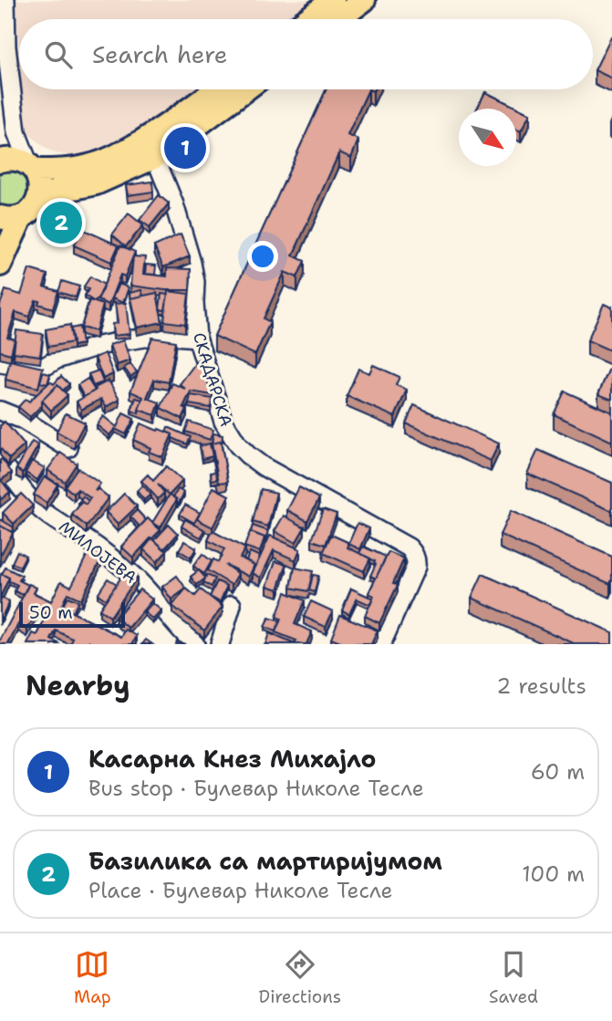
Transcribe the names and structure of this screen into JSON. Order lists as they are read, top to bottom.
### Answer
{
  "streets": {
    "street": ["СКАДАРСКА", "МИЛОЈЕВА"]
  },
  "scale_bar": "50 m",
  "north": "bottom right",
  "page": {
    "search": "Search here",
    "pins": ["1", "2"],
    "scale": "50 m",
    "heading": ["Nearby", "2 results"],
    "list": [
      {
        "mark": "1",
        "name": "Касарна Кнез Михајло",
        "note": "Bus stop · Булевар Николе Тесле",
        "value": "60 m"
      },
      {
        "mark": "2",
        "name": "Базилика са мартиријумом",
        "note": "Place · Булевар Николе Тесле",
        "value": "100 m"
      }
    ],
    "nav": ["Map", "Directions", "Saved"]
  }
}
